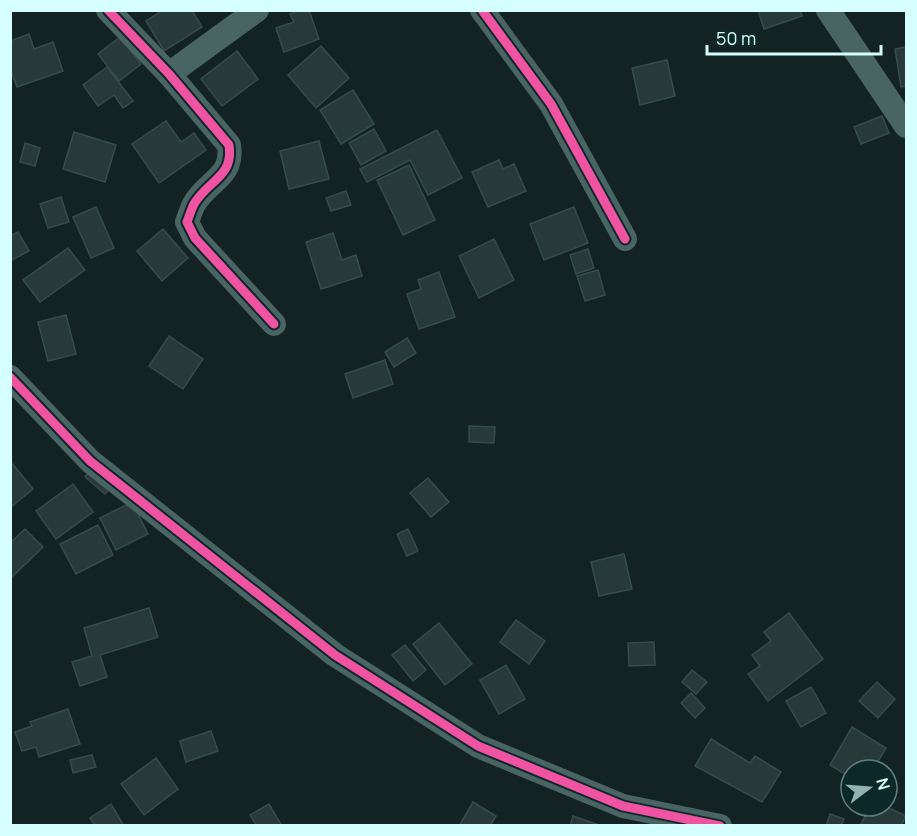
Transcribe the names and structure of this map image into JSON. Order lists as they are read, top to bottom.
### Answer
{
  "scale_bar": "50 m",
  "north": "right"
}
